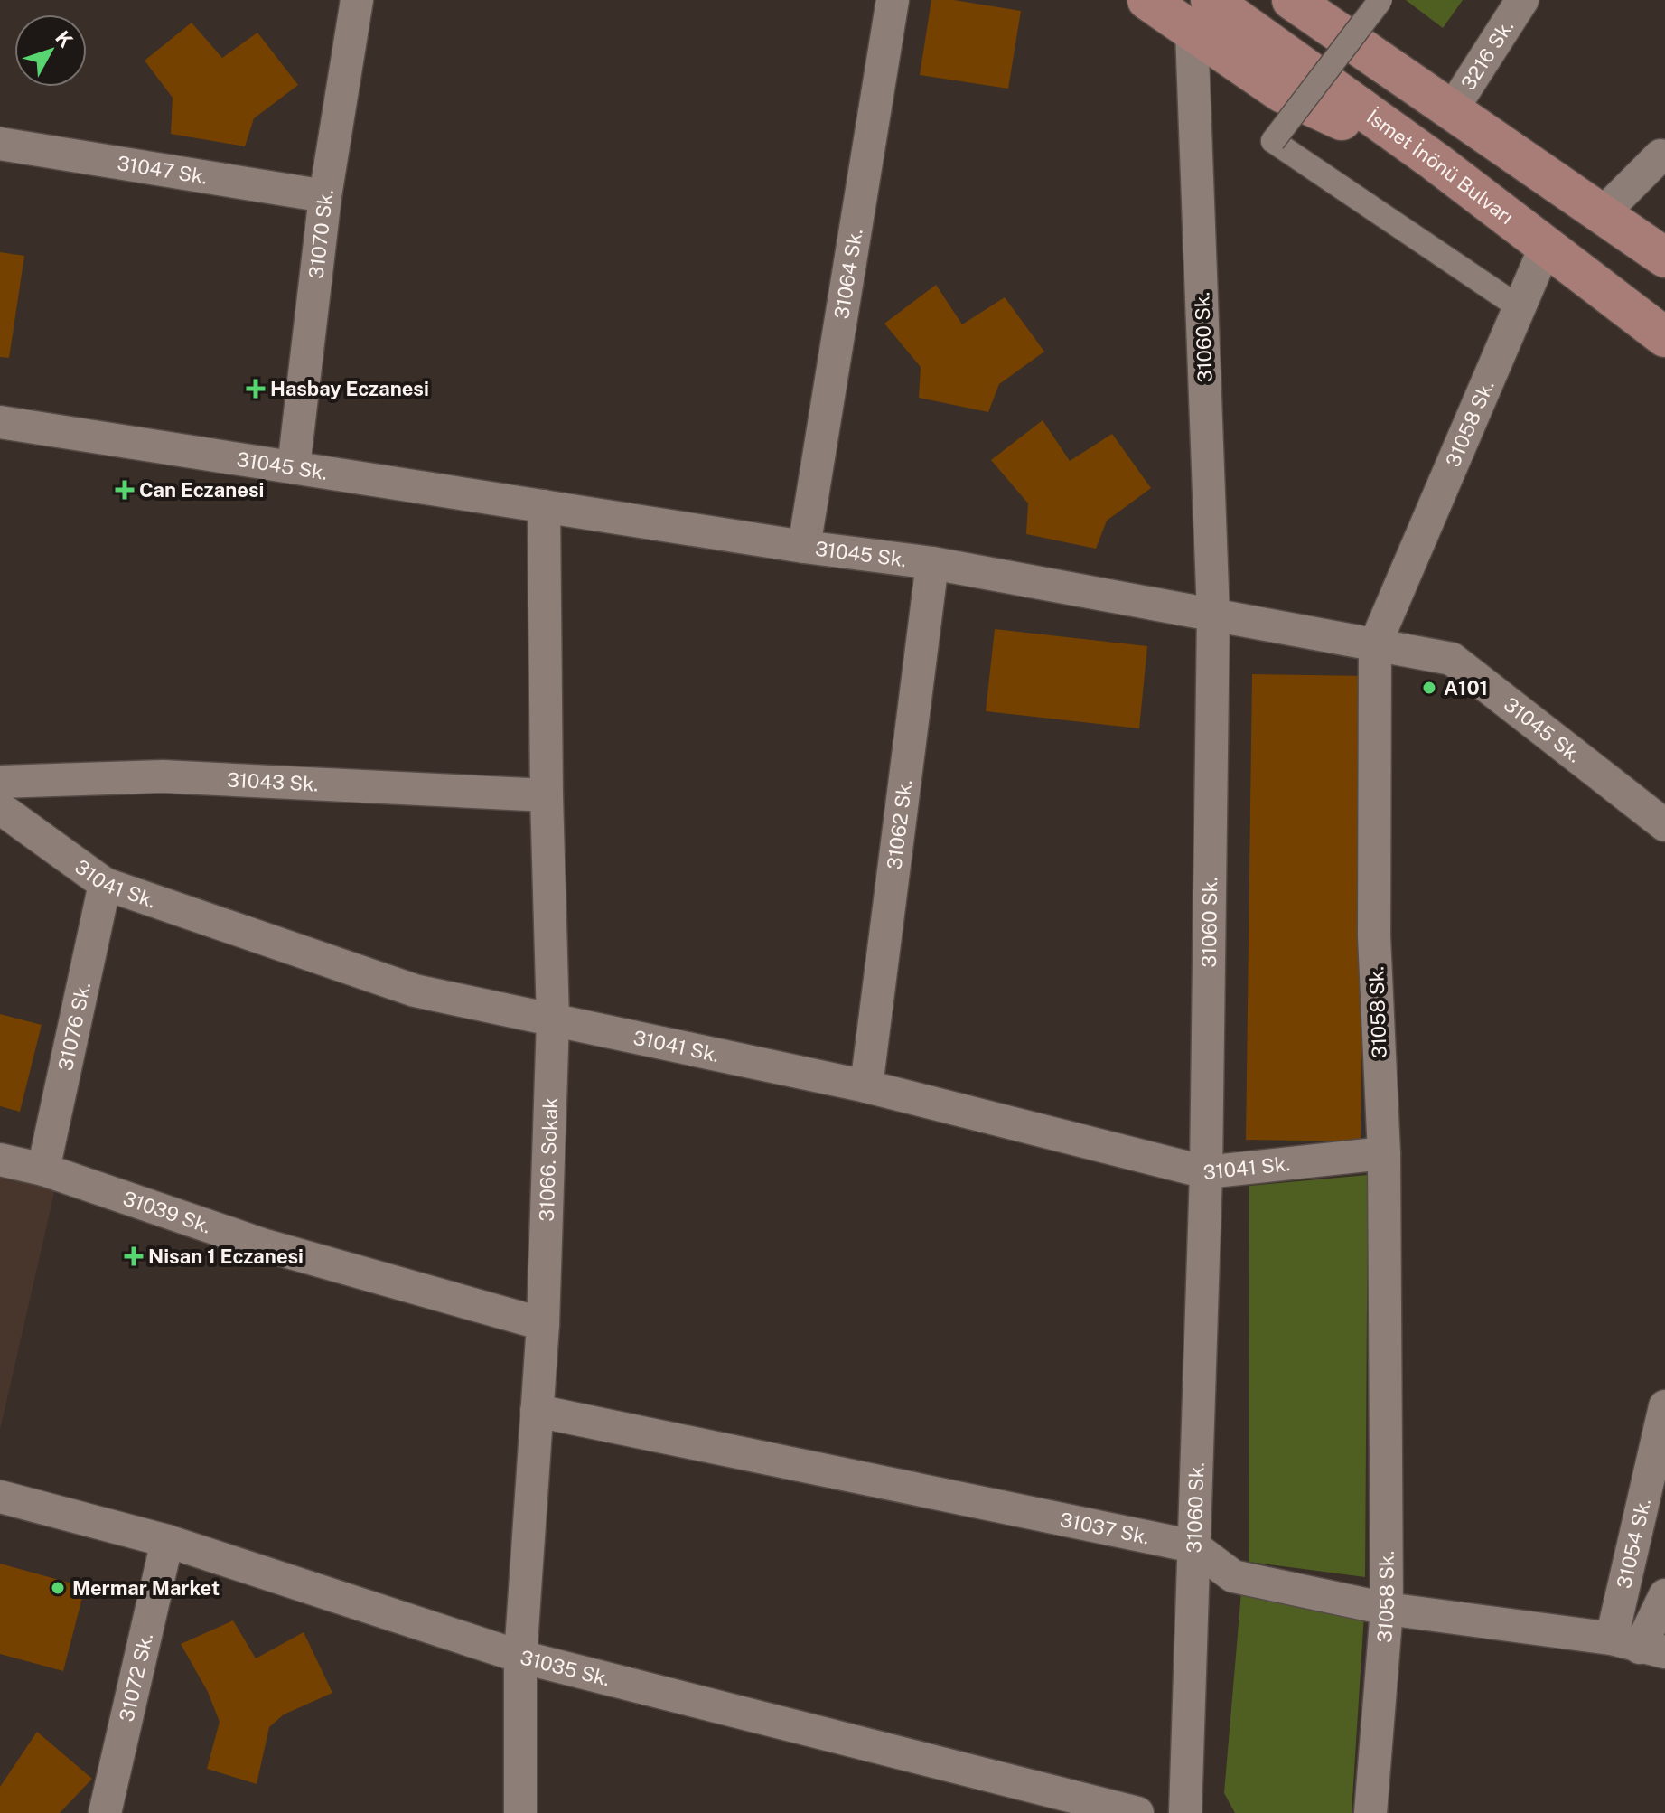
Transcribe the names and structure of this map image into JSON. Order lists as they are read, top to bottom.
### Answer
{
  "streets": {
    "main road": ["İsmet İnönü Bulvarı"],
    "street": [
      "3216 Sk.",
      "31047 Sk.",
      "31070 Sk.",
      "31064 Sk.",
      "31060 Sk.",
      "31058 Sk.",
      "31045 Sk.",
      "31043 Sk.",
      "31062 Sk.",
      "31041 Sk.",
      "31076 Sk.",
      "31066. Sokak",
      "31039 Sk.",
      "31037 Sk.",
      "31054 Sk.",
      "31035 Sk.",
      "31072 Sk."
    ]
  },
  "crossings": [
    ["İsmet İnönü Bulvarı", "31060 Sk."],
    ["İsmet İnönü Bulvarı", "31058 Sk."],
    ["31047 Sk.", "31070 Sk."],
    ["31070 Sk.", "31045 Sk."],
    ["31064 Sk.", "31045 Sk."],
    ["31060 Sk.", "31045 Sk."],
    ["31060 Sk.", "31041 Sk."],
    ["31060 Sk.", "31037 Sk."],
    ["31058 Sk.", "31045 Sk."],
    ["31058 Sk.", "31041 Sk."],
    ["31058 Sk.", "31037 Sk."],
    ["31045 Sk.", "31062 Sk."],
    ["31045 Sk.", "31066. Sokak"],
    ["31043 Sk.", "31066. Sokak"],
    ["31062 Sk.", "31041 Sk."],
    ["31041 Sk.", "31076 Sk."],
    ["31041 Sk.", "31066. Sokak"],
    ["31076 Sk.", "31039 Sk."],
    ["31066. Sokak", "31039 Sk."],
    ["31066. Sokak", "31037 Sk."],
    ["31066. Sokak", "31035 Sk."],
    ["31037 Sk.", "31054 Sk."],
    ["31035 Sk.", "31072 Sk."]
  ],
  "places": {
    "health": ["Hasbay Eczanesi", "Can Eczanesi", "Nisan 1 Eczanesi"],
    "other": ["A101", "Mermar Market"]
  },
  "north": "top right"
}
